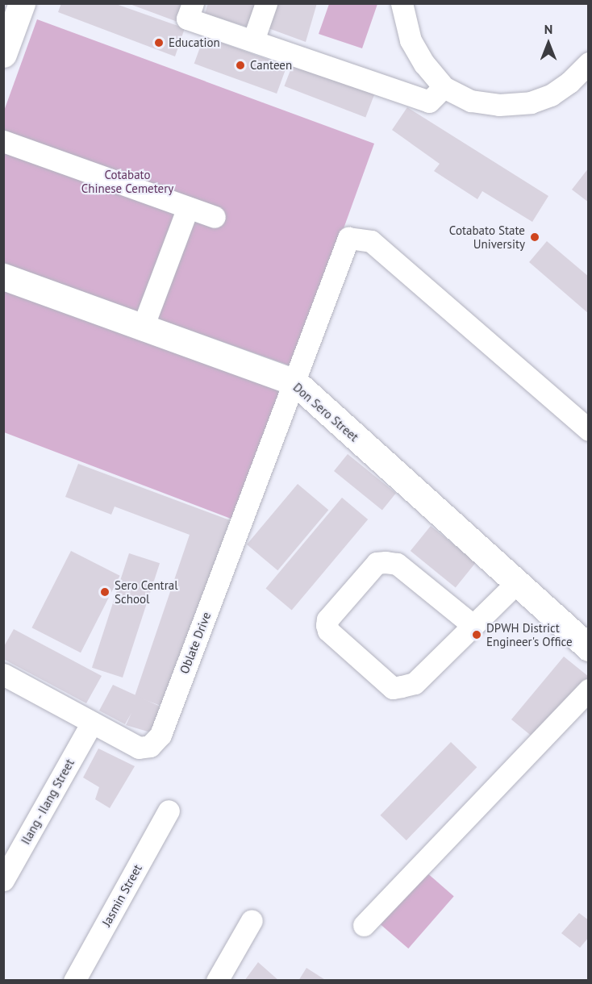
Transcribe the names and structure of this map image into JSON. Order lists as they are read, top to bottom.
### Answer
{
  "streets": {
    "main road": ["Don Sero Street"],
    "street": ["Oblate Drive", "Ilang - Ilang Street", "Jasmin Street"]
  },
  "crossings": [
    ["Don Sero Street", "Oblate Drive"],
    ["Oblate Drive", "Ilang - Ilang Street"]
  ],
  "parks": ["Cotabato Chinese Cemetery"],
  "places": [
    "Education",
    "Canteen",
    "Cotabato State University",
    "Sero Central School",
    "DPWH District Engineer's Office"
  ],
  "north": "top"
}
